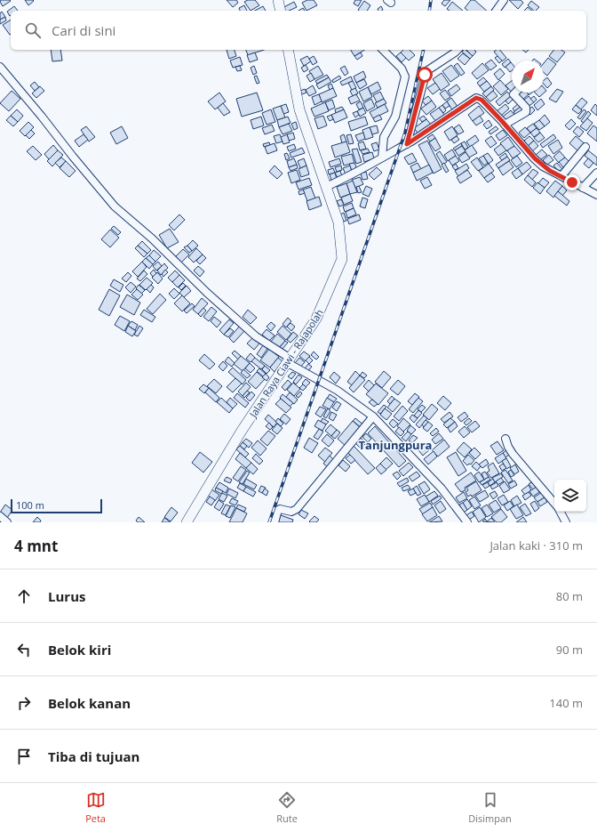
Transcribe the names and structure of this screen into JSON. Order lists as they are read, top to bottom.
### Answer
{
  "streets": {
    "highway": ["Jalan Raya Ciawi - Rajapolah"]
  },
  "districts": ["Tanjungpura"],
  "scale_bar": "100 m",
  "north": "top right",
  "page": {
    "search": "Cari di sini",
    "scale": "100 m",
    "heading": ["4 mnt", "Jalan kaki · 310 m"],
    "list": [
      ["Lurus", "80 m"],
      ["Belok kiri", "90 m"],
      ["Belok kanan", "140 m"],
      "Tiba di tujuan"
    ],
    "nav": ["Peta", "Rute", "Disimpan"]
  }
}
